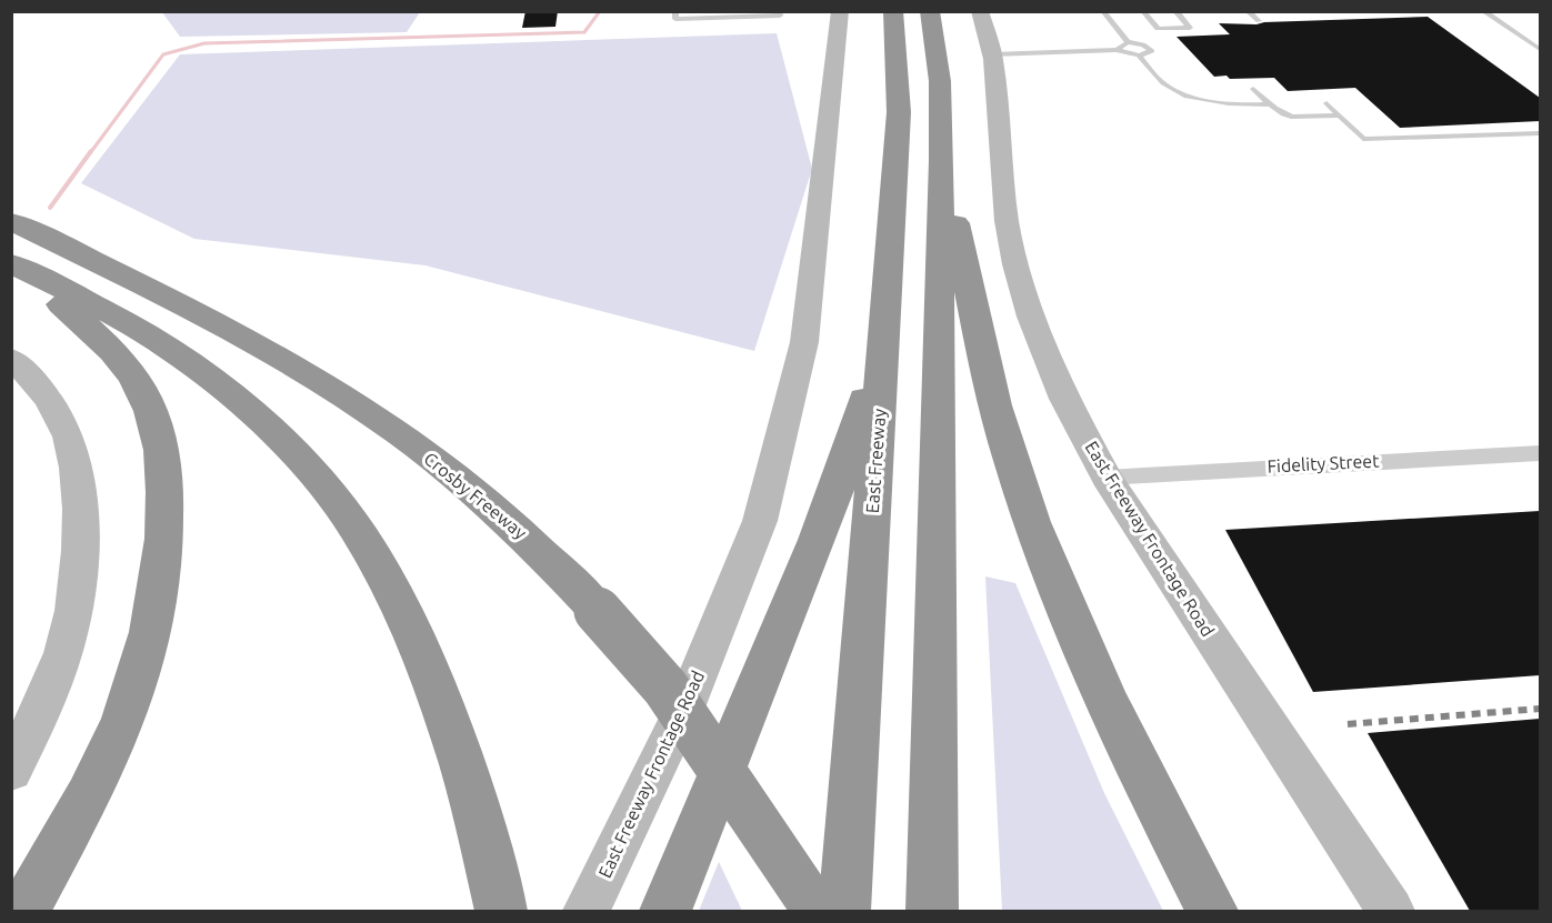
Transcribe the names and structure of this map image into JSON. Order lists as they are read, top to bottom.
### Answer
{
  "streets": {
    "highway": ["East Freeway", "Crosby Freeway"],
    "main road": ["East Freeway Frontage Road"],
    "street": ["Fidelity Street"]
  },
  "crossings": [
    ["Fidelity Street", "East Freeway Frontage Road"]
  ]
}
